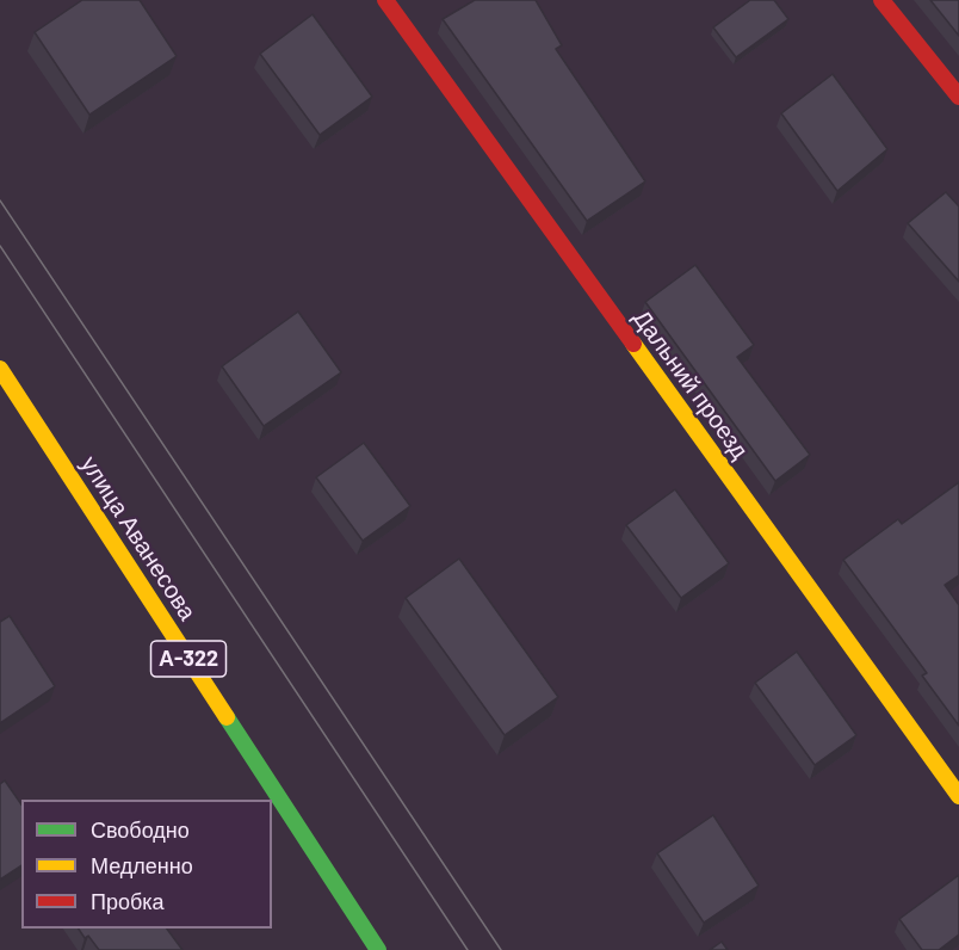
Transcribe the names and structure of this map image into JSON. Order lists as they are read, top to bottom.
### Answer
{
  "streets": {
    "main road": ["Дальний проезд", "улица Аванесова", "А-322"]
  },
  "legend": ["Свободно", "Медленно", "Пробка"]
}
